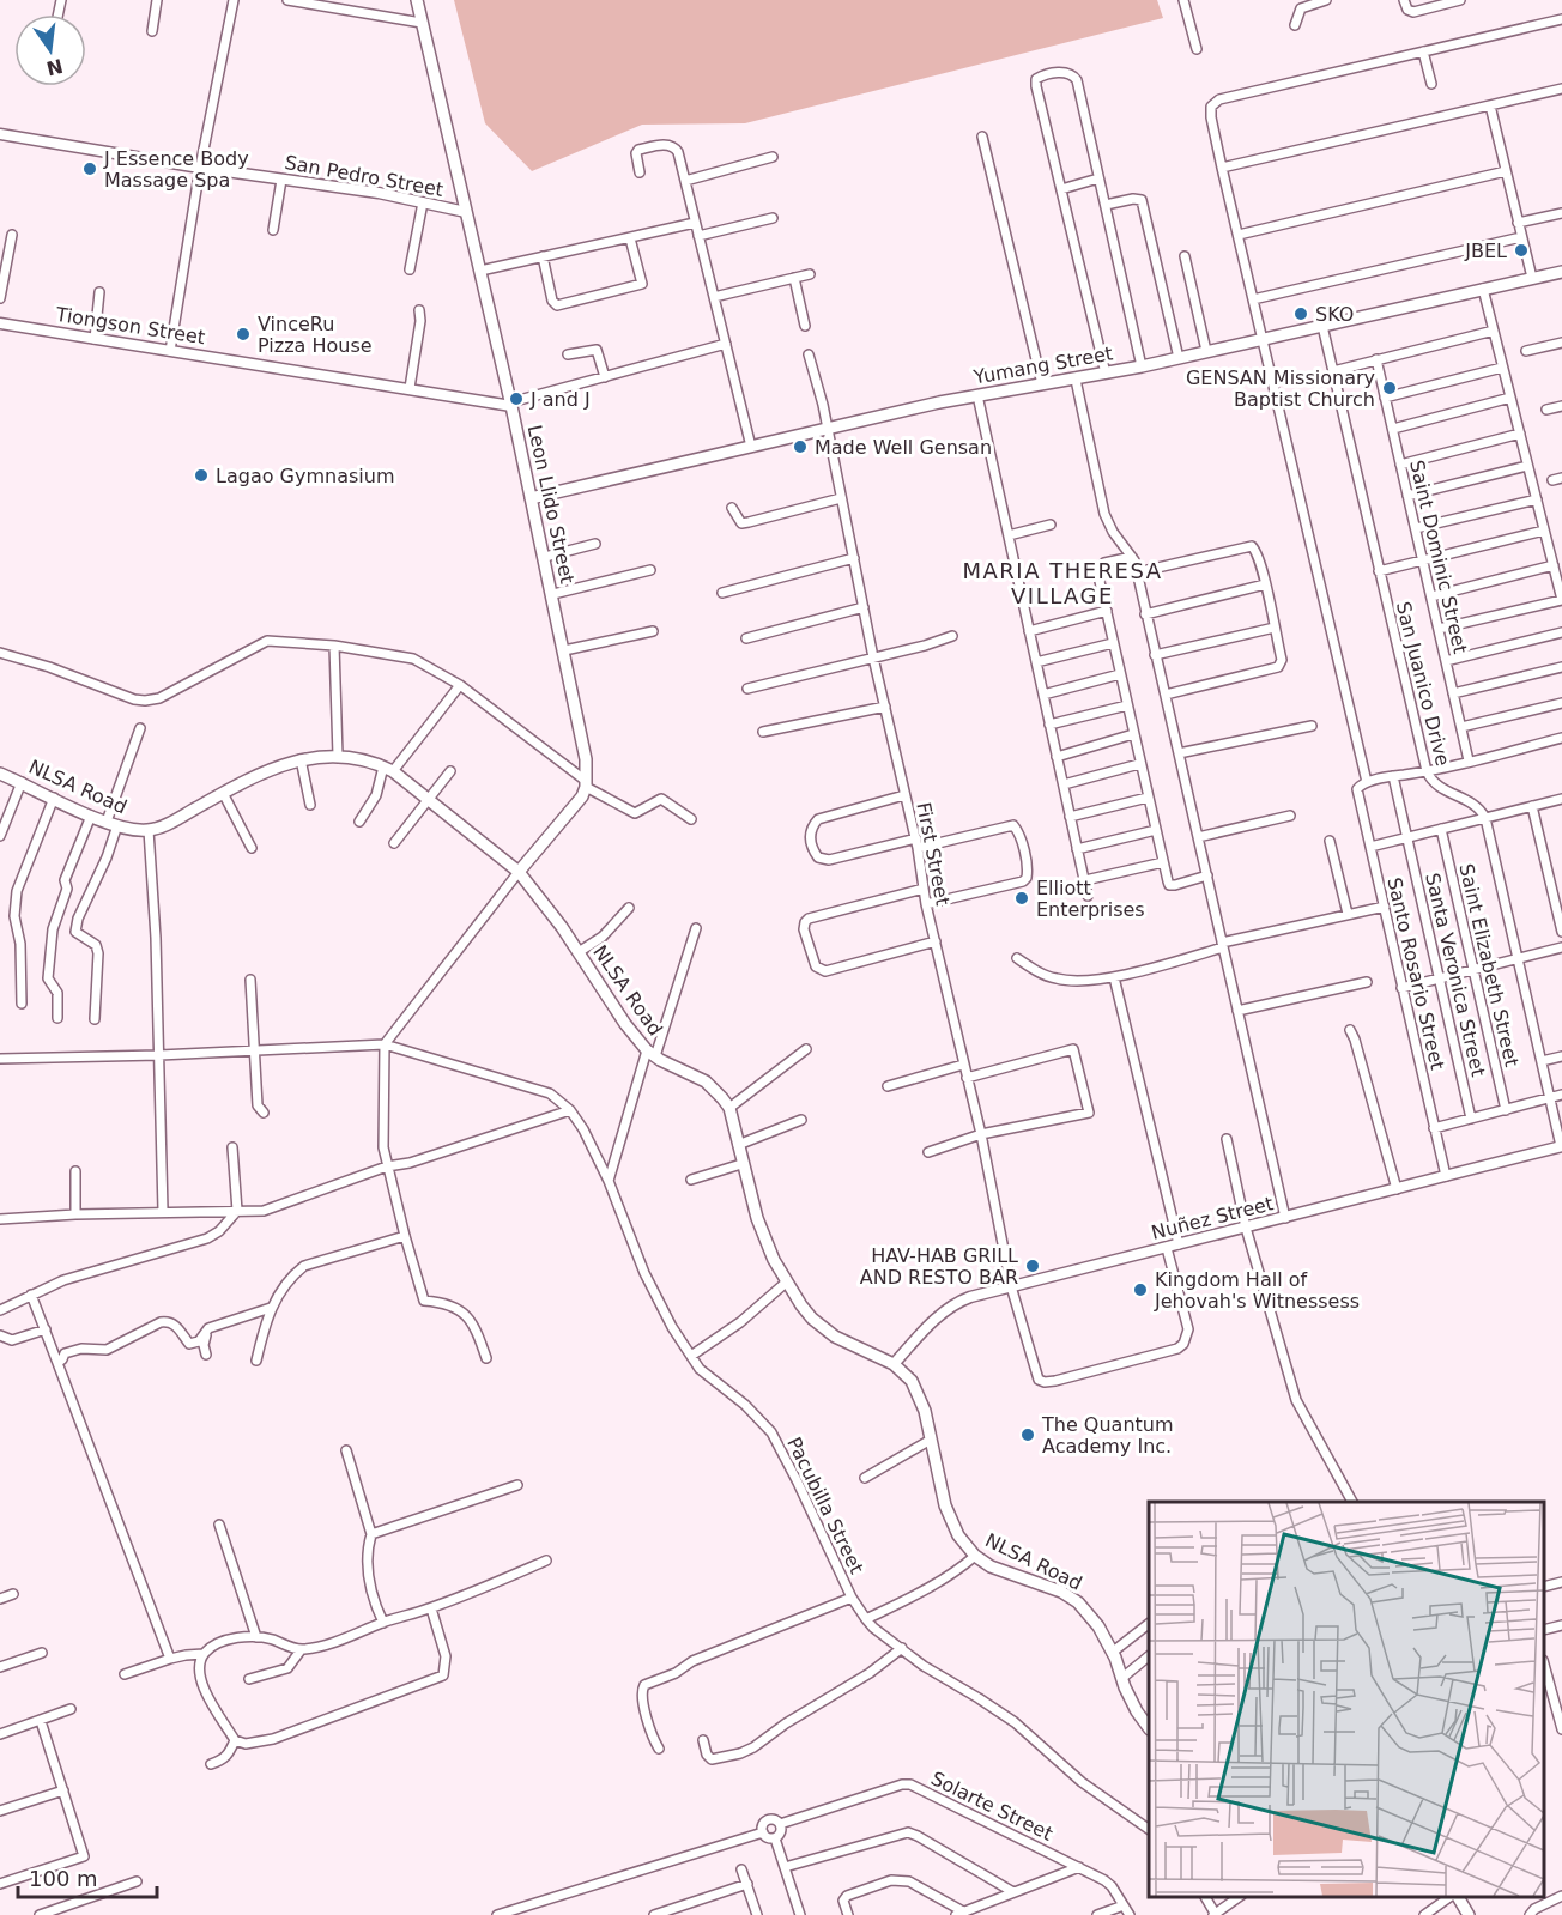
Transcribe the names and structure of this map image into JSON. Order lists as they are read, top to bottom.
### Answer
{
  "streets": {
    "main road": ["Yumang Street", "Leon Llido Street", "NLSA Road"],
    "street": [
      "San Pedro Street",
      "Tiongson Street",
      "Saint Dominic Street",
      "San Juanico Drive",
      "First Street",
      "Saint Elizabeth Street",
      "Santo Rosario Street",
      "Santa Veronica Street",
      "Nuñez Street",
      "Pacubilla Street",
      "Solarte Street"
    ]
  },
  "crossings": [
    ["San Pedro Street", "Leon Llido Street"],
    ["Tiongson Street", "Leon Llido Street"],
    ["Yumang Street", "Leon Llido Street"],
    ["Yumang Street", "San Juanico Drive"],
    ["Yumang Street", "First Street"],
    ["NLSA Road", "Nuñez Street"],
    ["First Street", "Nuñez Street"],
    ["Santo Rosario Street", "Nuñez Street"]
  ],
  "districts": ["MARIA THERESA VILLAGE"],
  "places": [
    "J Essence Body Massage Spa",
    "JBEL",
    "SKO",
    "VinceRu Pizza House",
    "GENSAN Missionary Baptist Church",
    "J and J",
    "Made Well Gensan",
    "Lagao Gymnasium",
    "Elliott Enterprises",
    "HAV-HAB GRILL AND RESTO BAR",
    "Kingdom Hall of Jehovah's Witnessess",
    "The Quantum Academy Inc."
  ],
  "scale_bar": "100 m",
  "north": "bottom"
}
